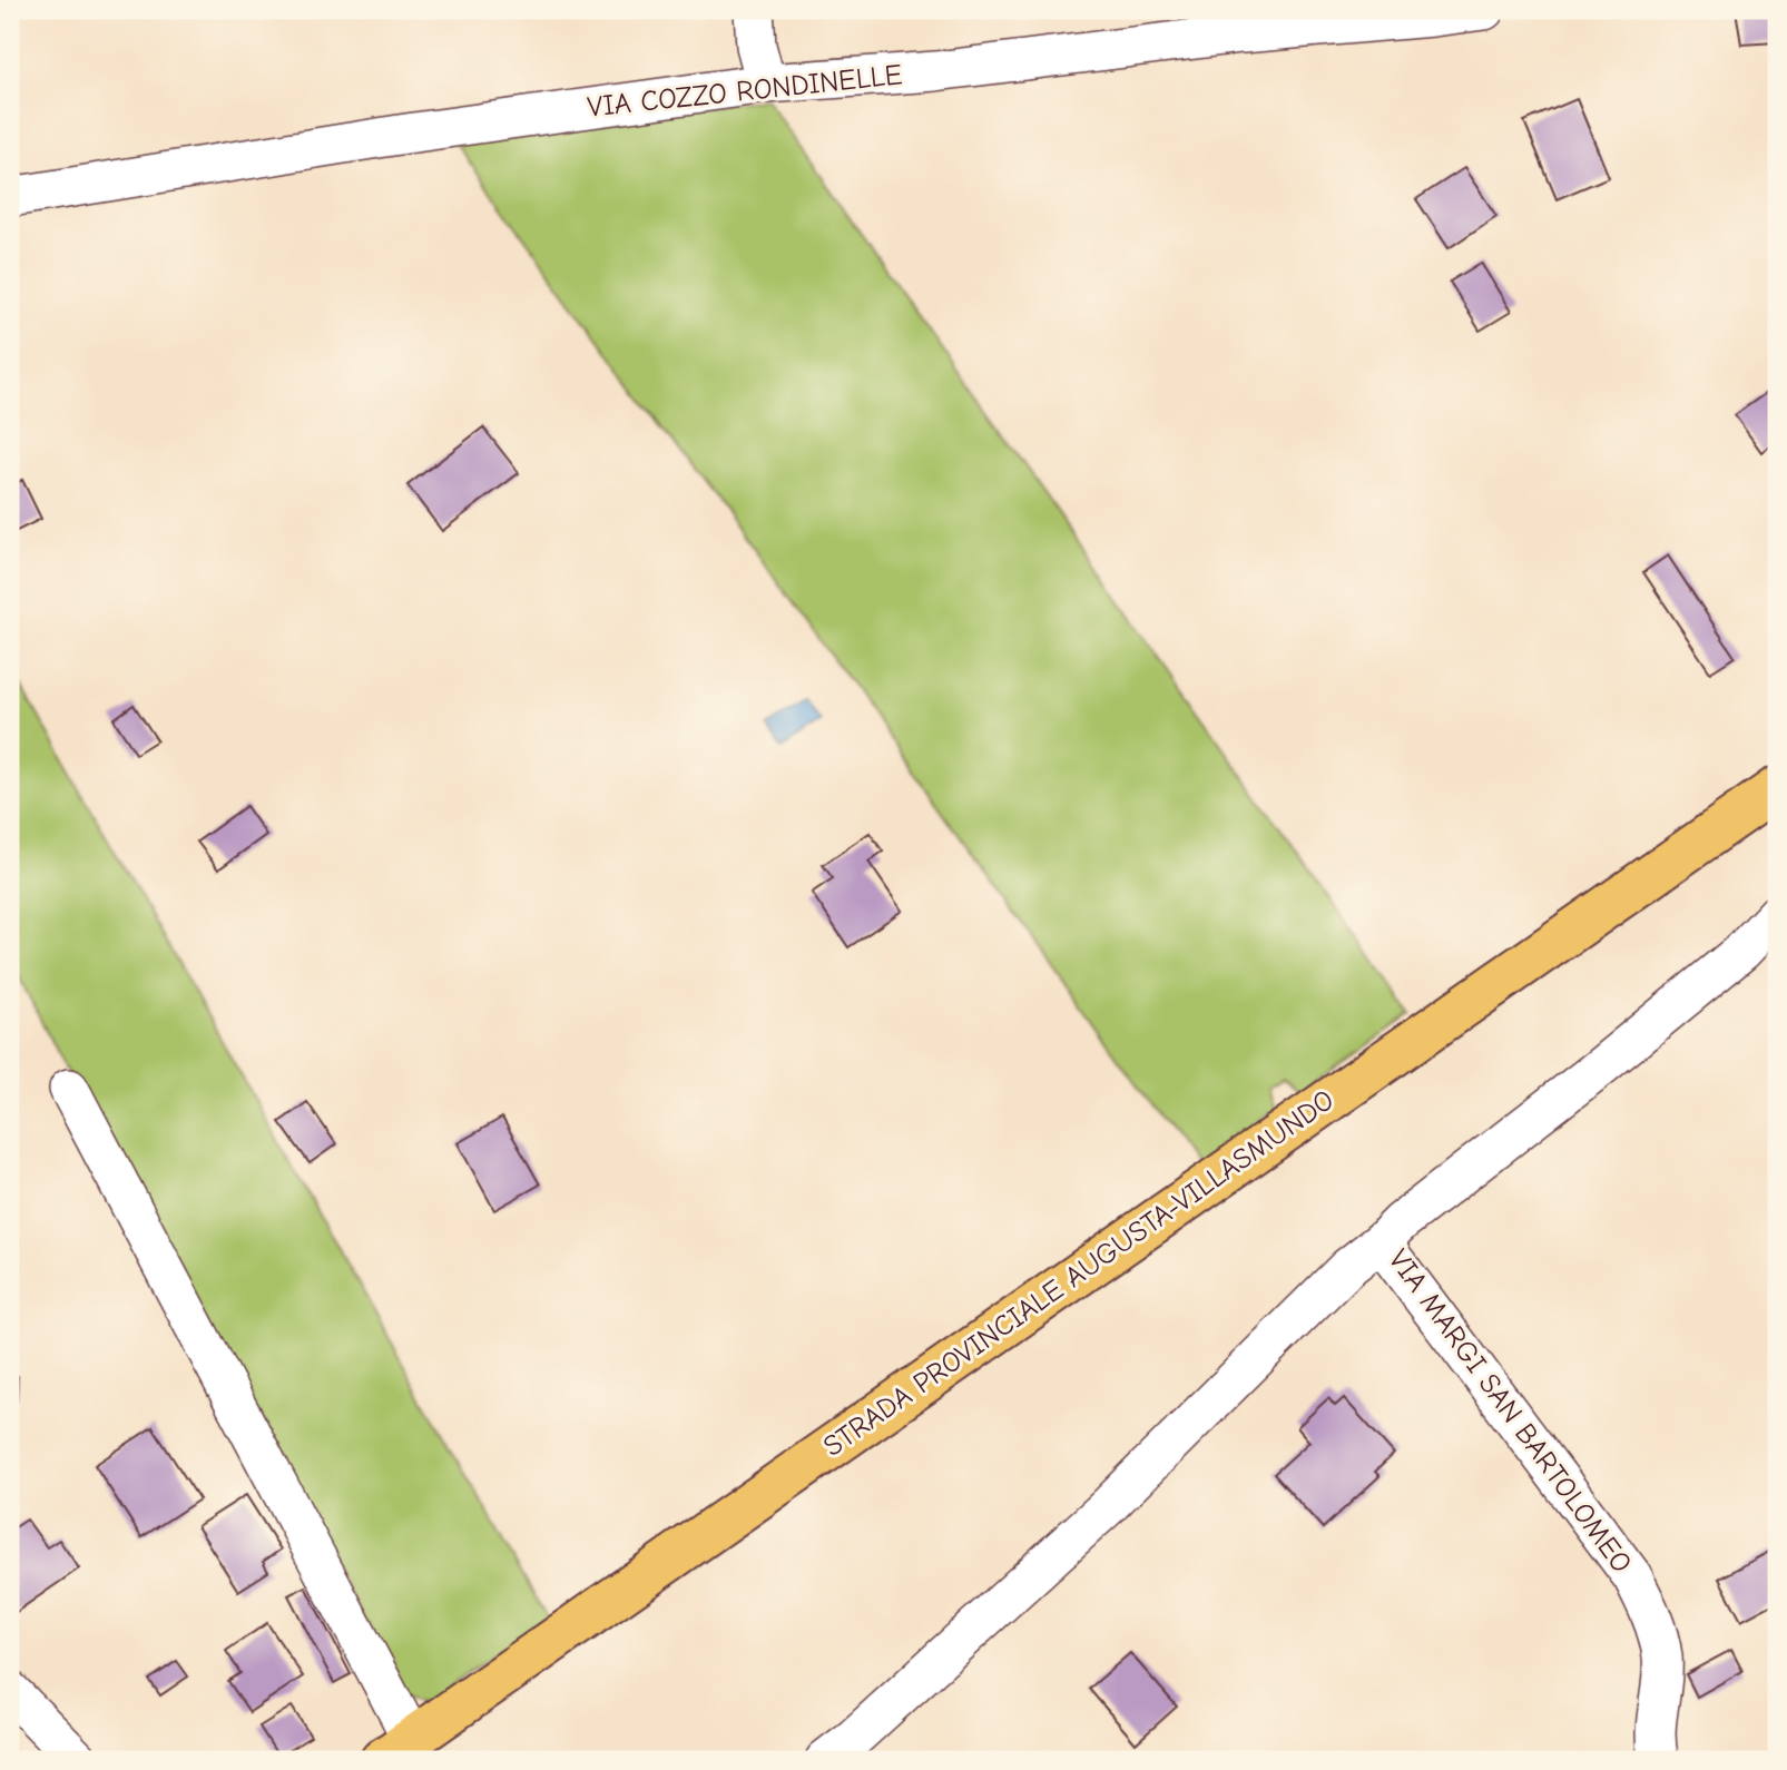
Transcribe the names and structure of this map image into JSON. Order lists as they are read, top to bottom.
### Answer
{
  "streets": {
    "main road": ["STRADA PROVINCIALE AUGUSTA-VILLASMUNDO"],
    "street": ["VIA COZZO RONDINELLE", "VIA MARGI SAN BARTOLOMEO"]
  }
}
